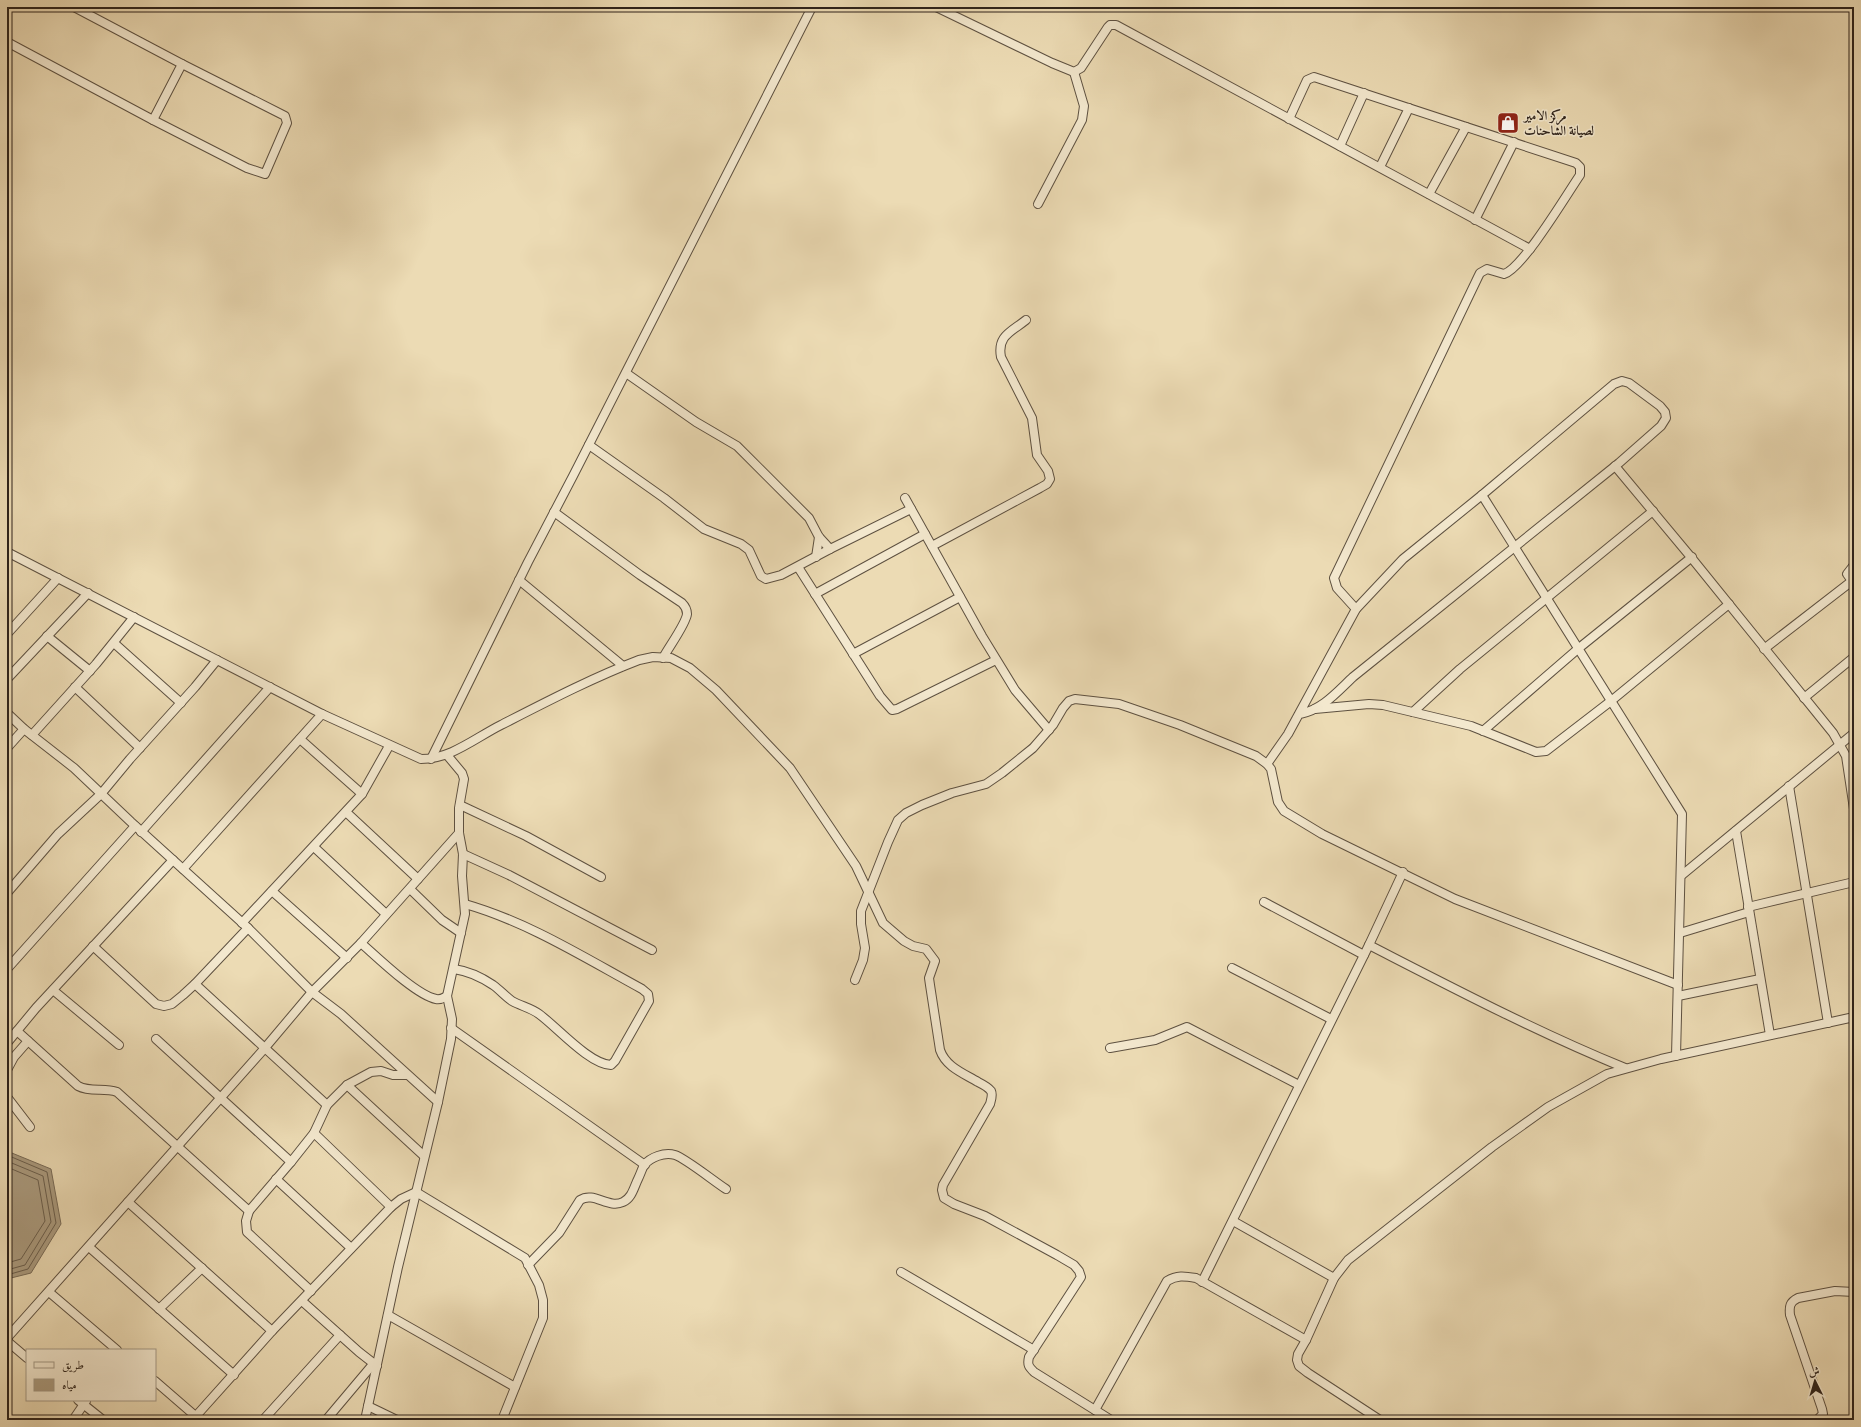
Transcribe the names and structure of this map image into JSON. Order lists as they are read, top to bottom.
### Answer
{
  "places": {
    "shop": ["مركز الامير لصيانة الشاحنات"]
  },
  "legend": ["طريق", "مياه"],
  "north": "top"
}
